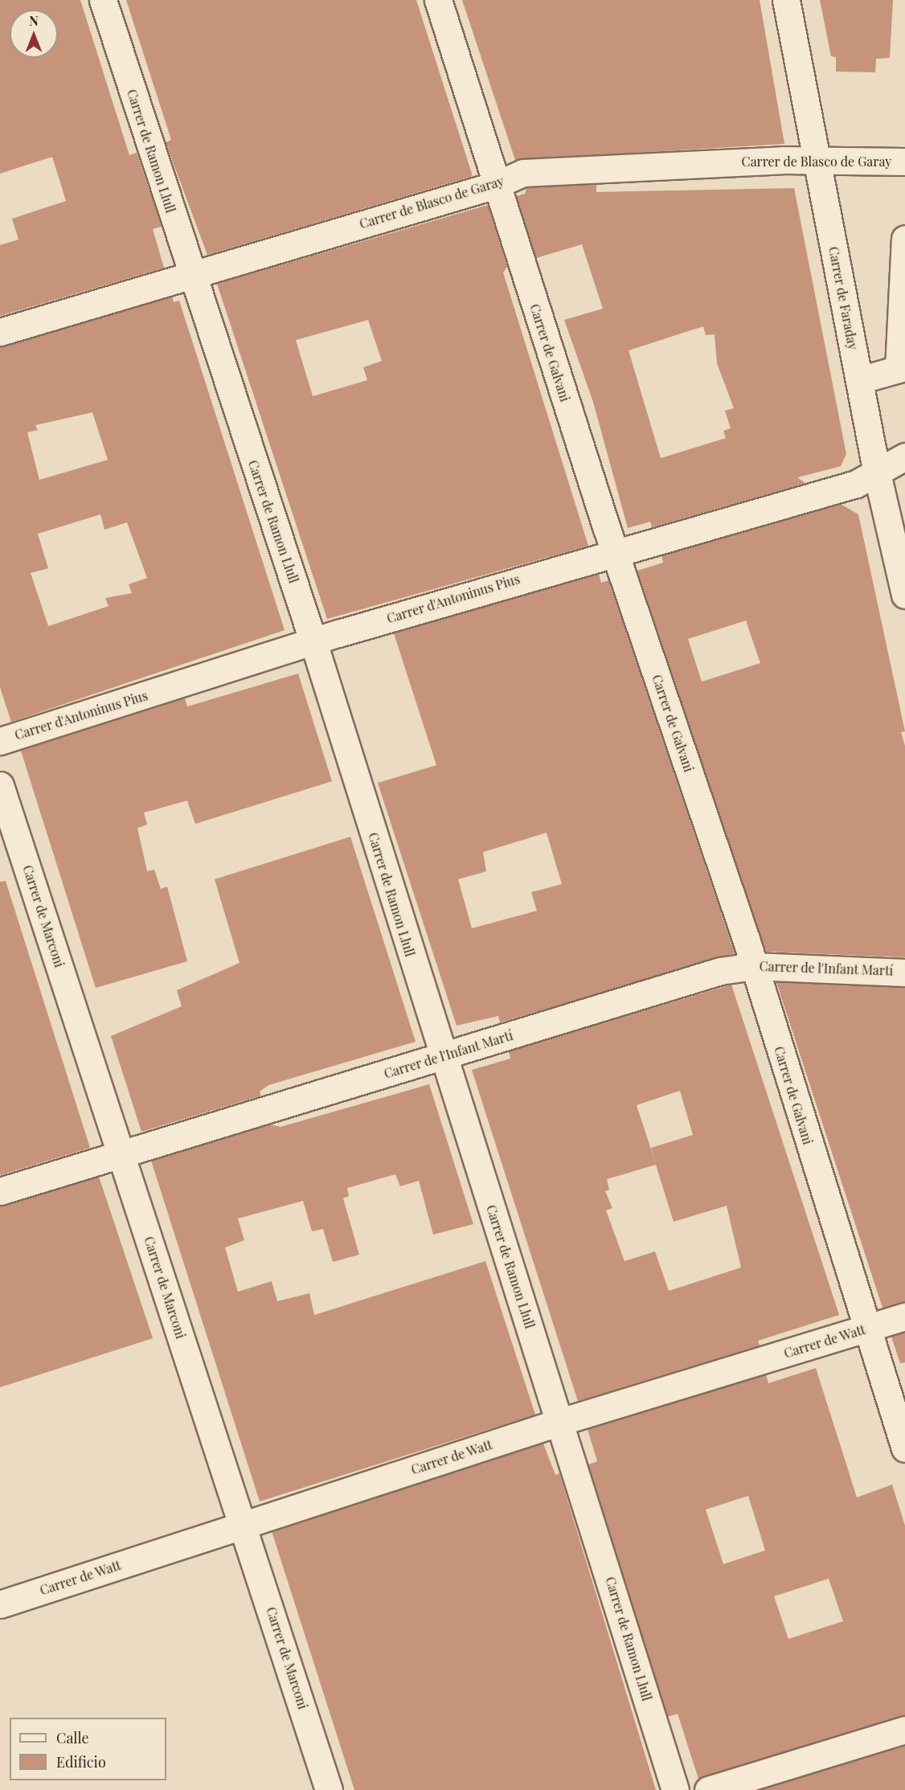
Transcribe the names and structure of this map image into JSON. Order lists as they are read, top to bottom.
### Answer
{
  "streets": {
    "street": [
      "Carrer de Ramon Llull",
      "Carrer de Blasco de Garay",
      "Carrer de Faraday",
      "Carrer de Galvani",
      "Carrer d'Antoninus Pius",
      "Carrer de Marconi",
      "Carrer de l'Infant Martí",
      "Carrer de Watt"
    ]
  },
  "crossings": [
    ["Carrer de Ramon Llull", "Carrer de Blasco de Garay"],
    ["Carrer de Ramon Llull", "Carrer d'Antoninus Pius"],
    ["Carrer de Ramon Llull", "Carrer de l'Infant Martí"],
    ["Carrer de Ramon Llull", "Carrer de Watt"],
    ["Carrer de Blasco de Garay", "Carrer de Faraday"],
    ["Carrer de Blasco de Garay", "Carrer de Galvani"],
    ["Carrer de Faraday", "Carrer d'Antoninus Pius"],
    ["Carrer de Galvani", "Carrer d'Antoninus Pius"],
    ["Carrer de Galvani", "Carrer de l'Infant Martí"],
    ["Carrer de Galvani", "Carrer de Watt"],
    ["Carrer de Marconi", "Carrer de l'Infant Martí"],
    ["Carrer de Marconi", "Carrer de Watt"]
  ],
  "legend": ["Calle", "Edificio"],
  "north": "top"
}
